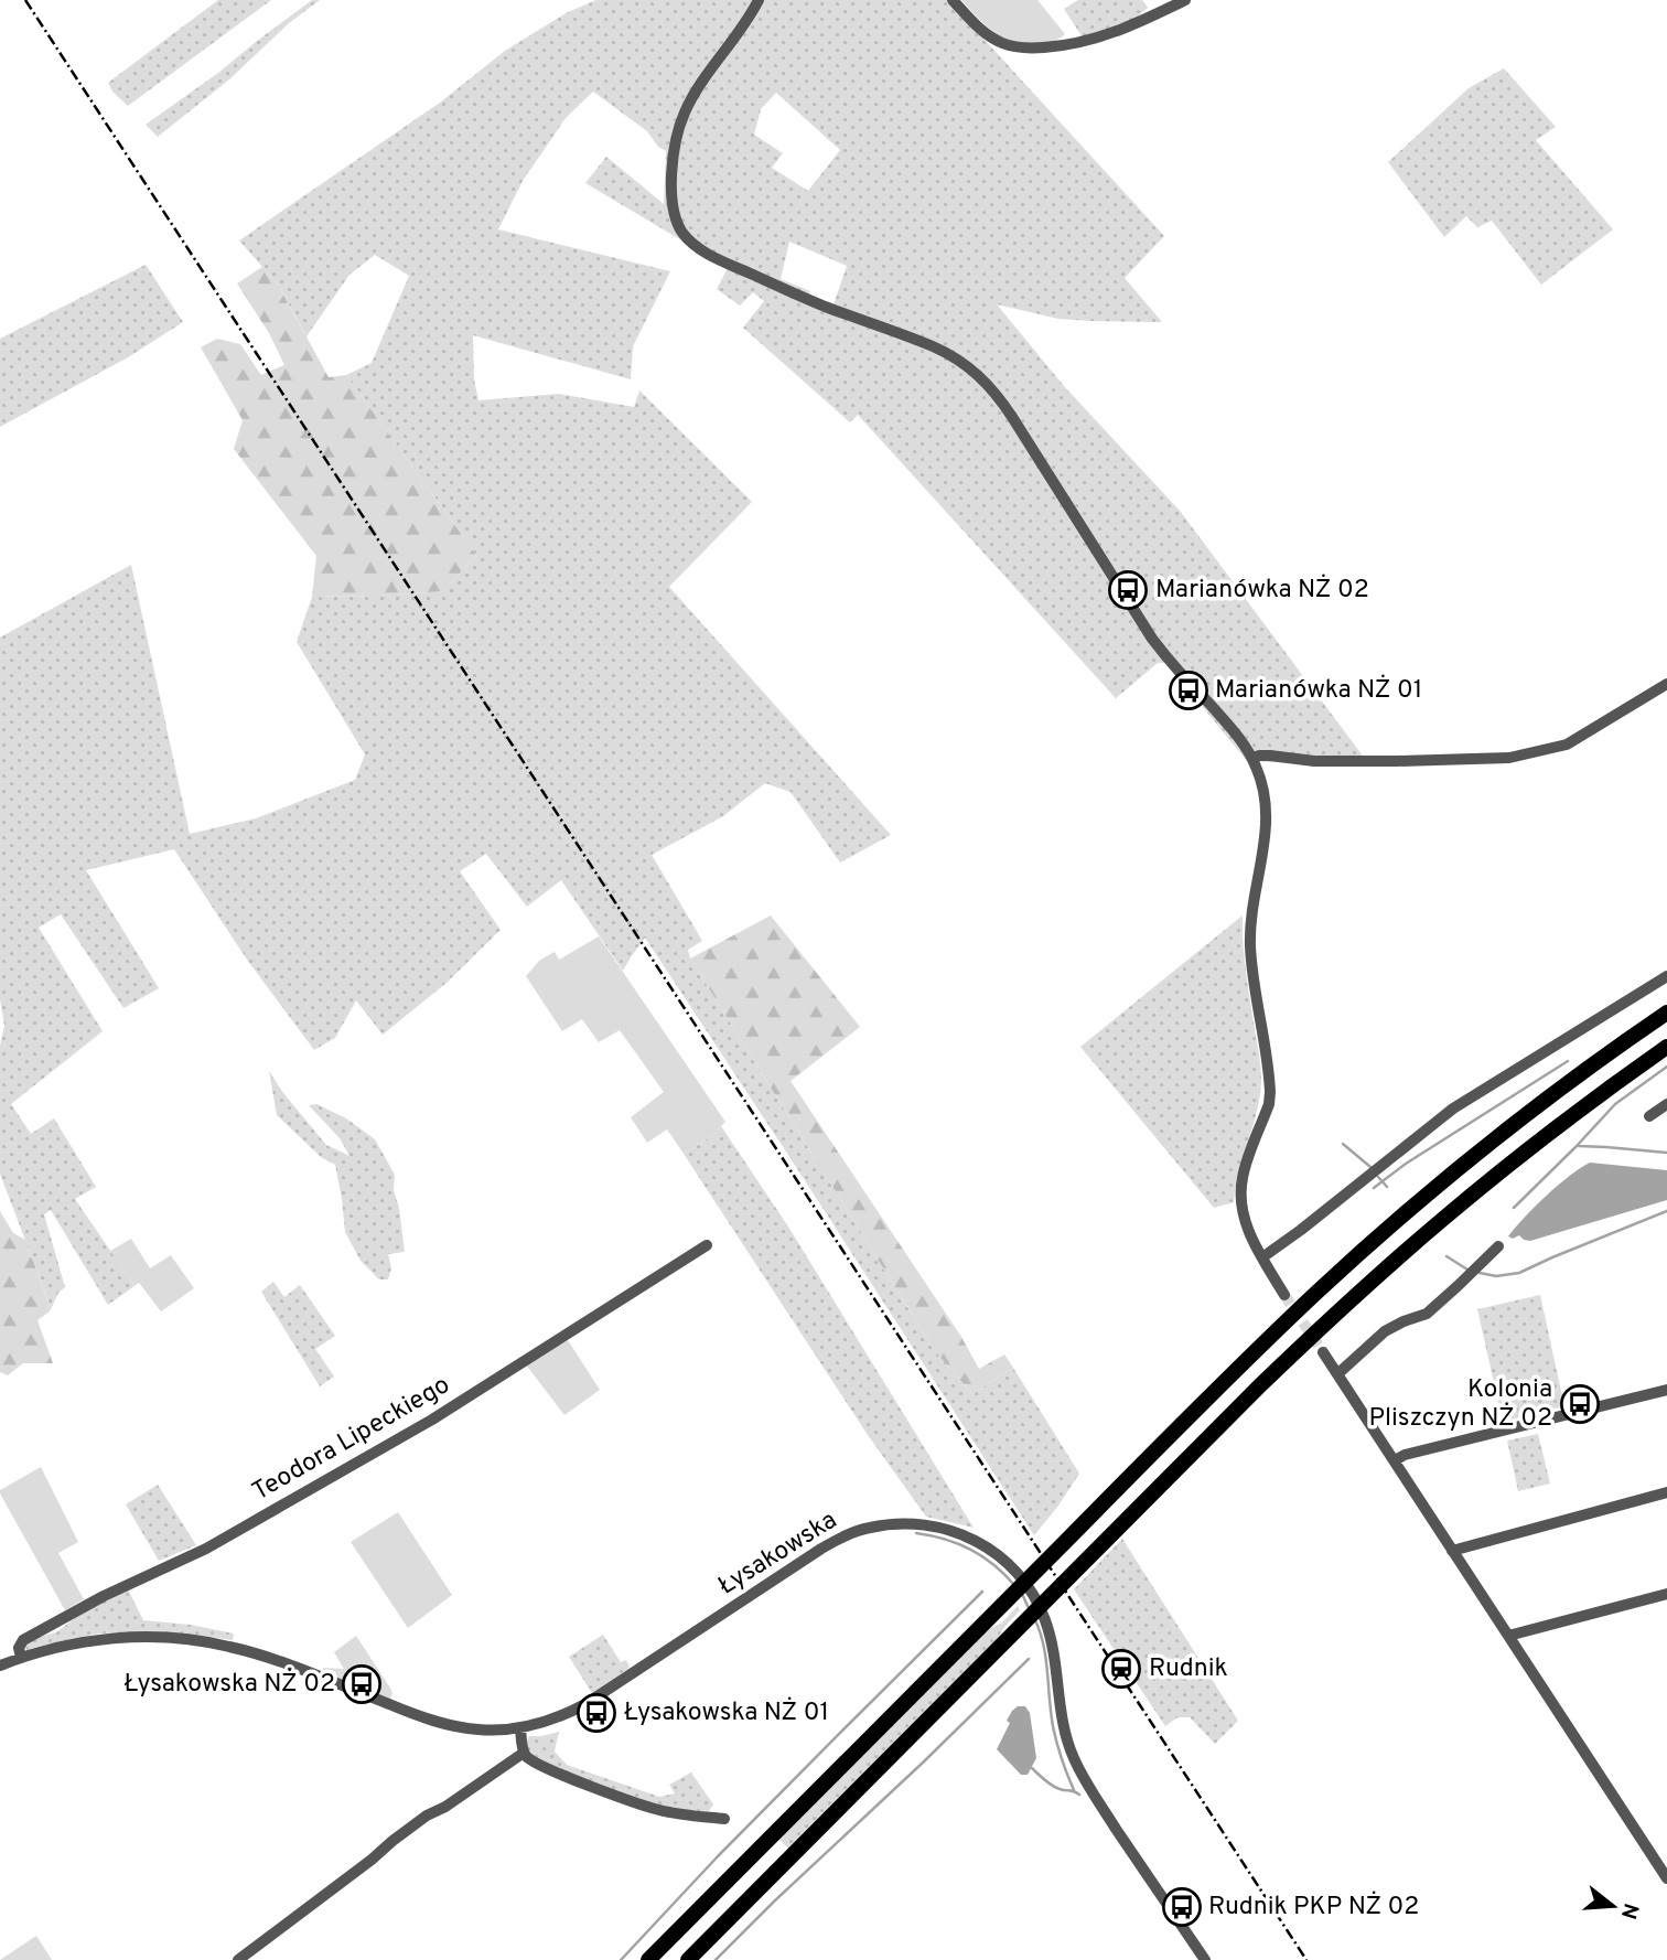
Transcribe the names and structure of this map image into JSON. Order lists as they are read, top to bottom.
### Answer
{
  "streets": {
    "street": ["Teodora Lipeckiego", "Łysakowska"]
  },
  "crossings": [
    ["Teodora Lipeckiego", "Łysakowska"]
  ],
  "places": {
    "bus stop": [
      "Marianówka NŻ 02",
      "Marianówka NŻ 01",
      "Kolonia Pliszczyn NŻ 02",
      "Łysakowska NŻ 02",
      "Łysakowska NŻ 01",
      "Rudnik PKP NŻ 02"
    ],
    "station": ["Rudnik"]
  },
  "north": "right"
}
